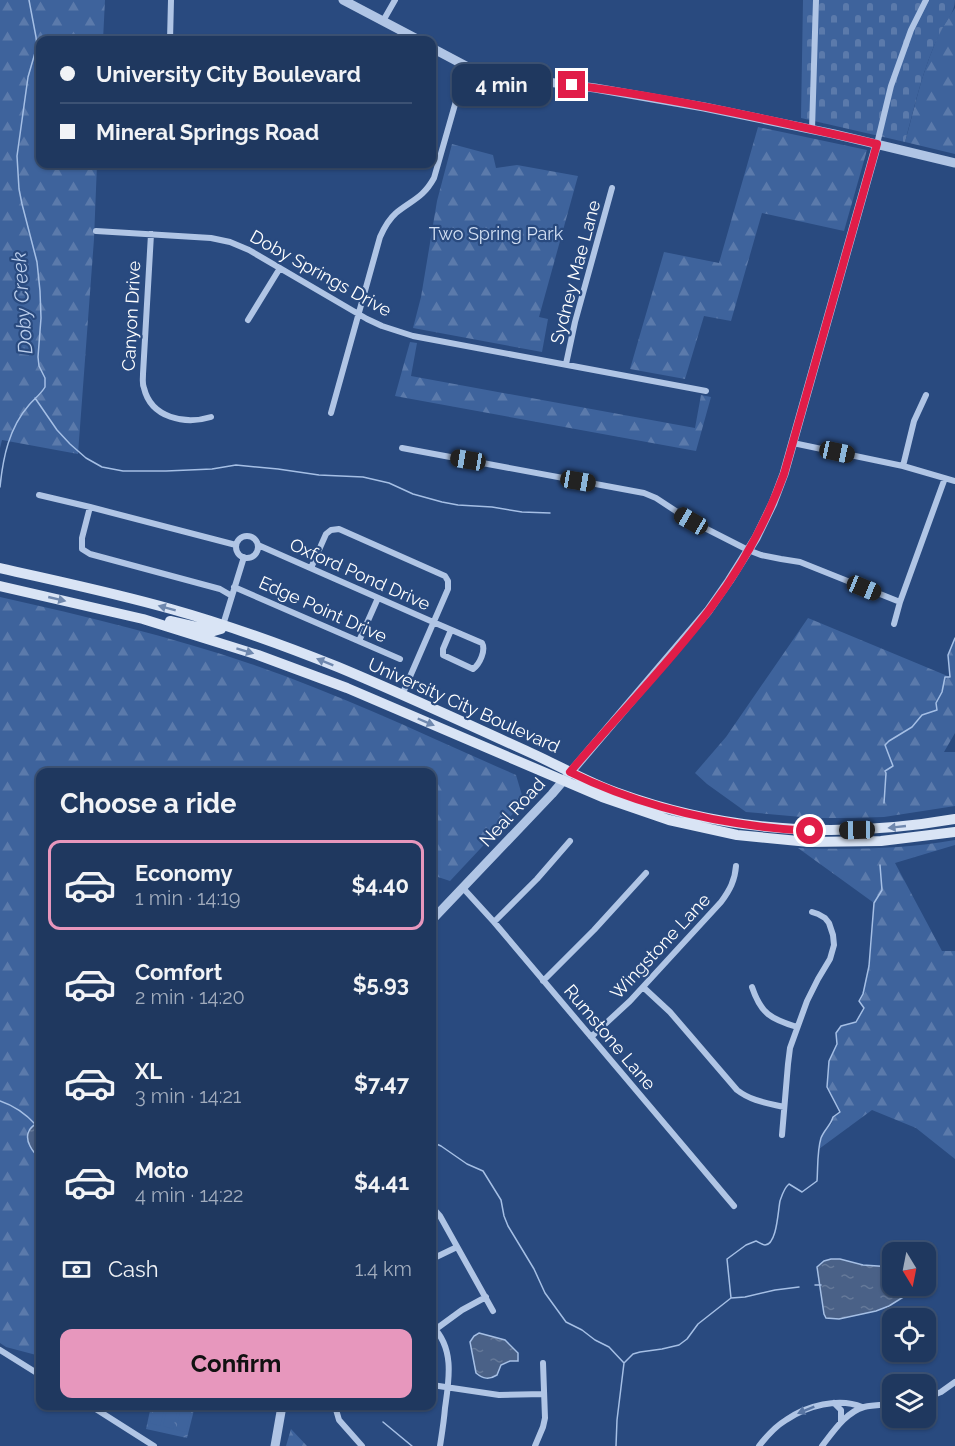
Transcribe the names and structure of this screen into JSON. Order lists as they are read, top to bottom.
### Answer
{
  "streets": {
    "main road": ["University City Boulevard"],
    "street": [
      "Sydney Mae Lane",
      "Doby Springs Drive",
      "Canyon Drive",
      "Oxford Pond Drive",
      "Edge Point Drive",
      "Neal Road",
      "Wingstone Lane",
      "Rumstone Lane"
    ]
  },
  "crossings": [
    ["Sydney Mae Lane", "Doby Springs Drive"],
    ["Doby Springs Drive", "Canyon Drive"],
    ["Oxford Pond Drive", "Edge Point Drive"],
    ["University City Boulevard", "Neal Road"],
    ["Neal Road", "Rumstone Lane"],
    ["Wingstone Lane", "Rumstone Lane"]
  ],
  "water": ["Doby Creek"],
  "parks": ["Two Spring Park"],
  "north": "bottom",
  "page": {
    "banner": ["University City Boulevard", "Mineral Springs Road"],
    "bubble": "4 min",
    "heading": "Choose a ride",
    "list": [
      {
        "name": "Economy",
        "note": "1 min · 14:19",
        "value": "$4.40"
      },
      {
        "name": "Comfort",
        "note": "2 min · 14:20",
        "value": "$5.93"
      },
      {
        "name": "XL",
        "note": "3 min · 14:21",
        "value": "$7.47"
      },
      {
        "name": "Moto",
        "note": "4 min · 14:22",
        "value": "$4.41"
      }
    ],
    "pay": ["Cash", "1.4 km"],
    "buttons": "Confirm"
  }
}
